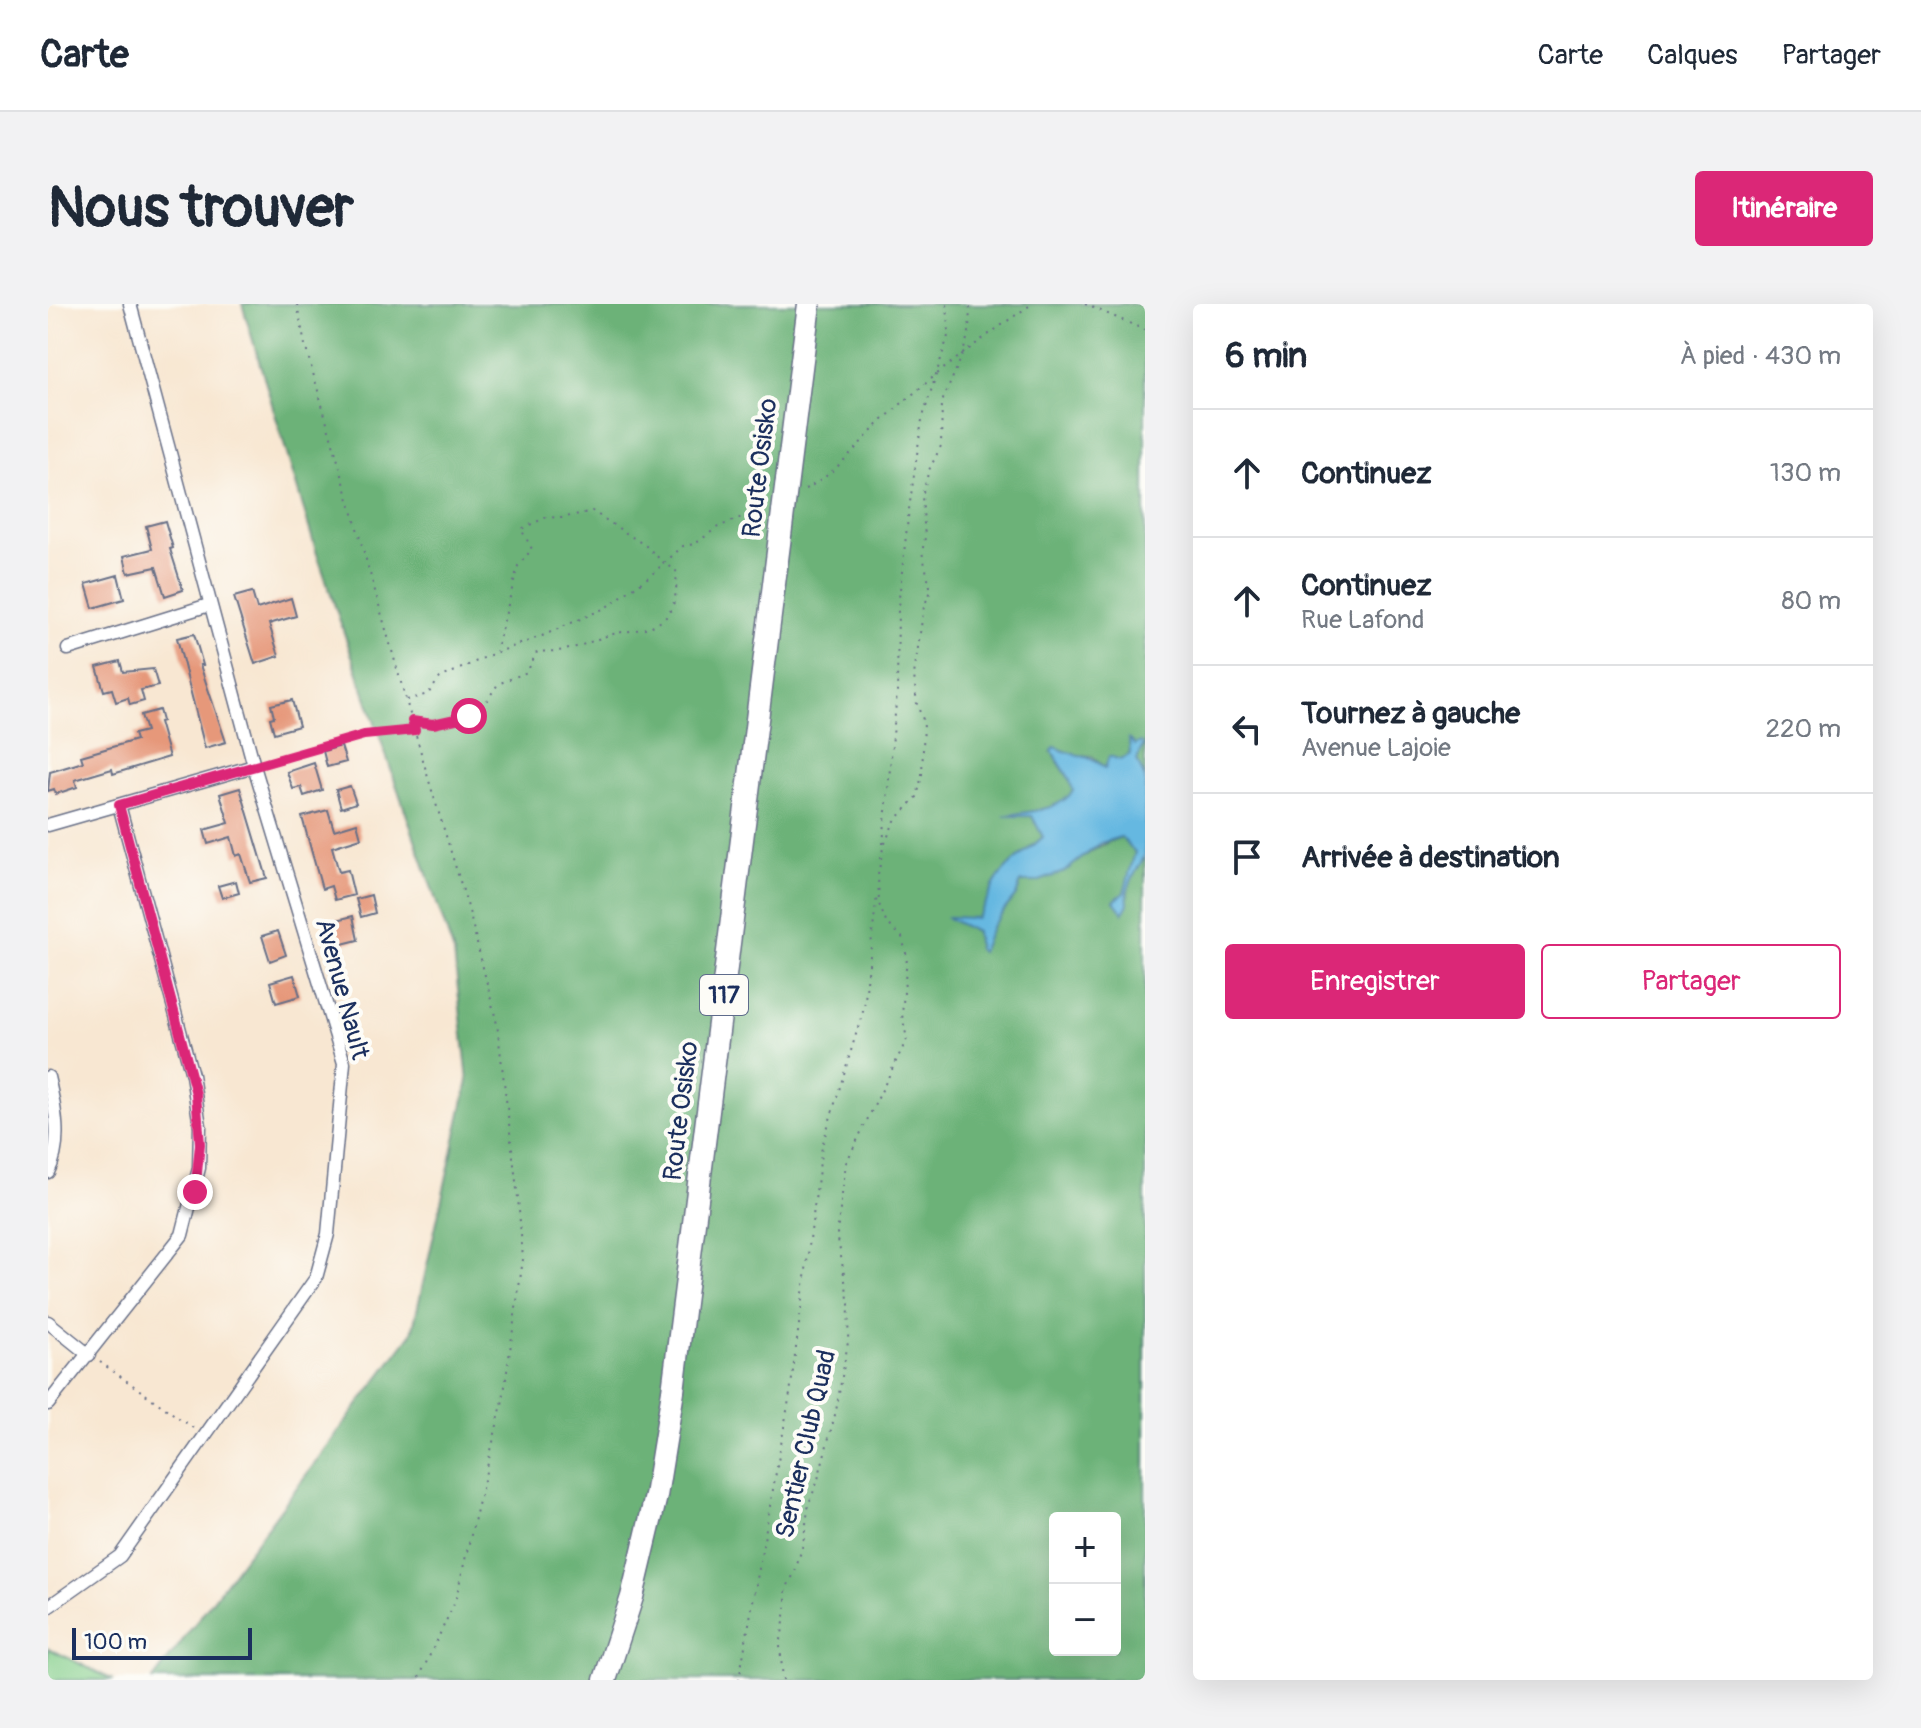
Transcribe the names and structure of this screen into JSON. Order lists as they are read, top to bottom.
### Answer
{
  "streets": {
    "highway": ["Route Osisko", "117"],
    "street": ["Avenue Nault"],
    "path": ["Sentier Club Quad"]
  },
  "scale_bar": "100 m",
  "page": {
    "header": "Carte",
    "nav": ["Carte", "Calques", "Partager"],
    "buttons": [
      "Itinéraire",
      ["Enregistrer", "Partager"]
    ],
    "title": "Nous trouver",
    "heading": ["6 min", "À pied · 430 m"],
    "list": [
      ["Continuez", "130 m"],
      ["Continuez", "Rue Lafond", "80 m"],
      ["Tournez à gauche", "Avenue Lajoie", "220 m"],
      "Arrivée à destination"
    ],
    "map_buttons": ["+", "−"],
    "scale": "100 m"
  }
}
